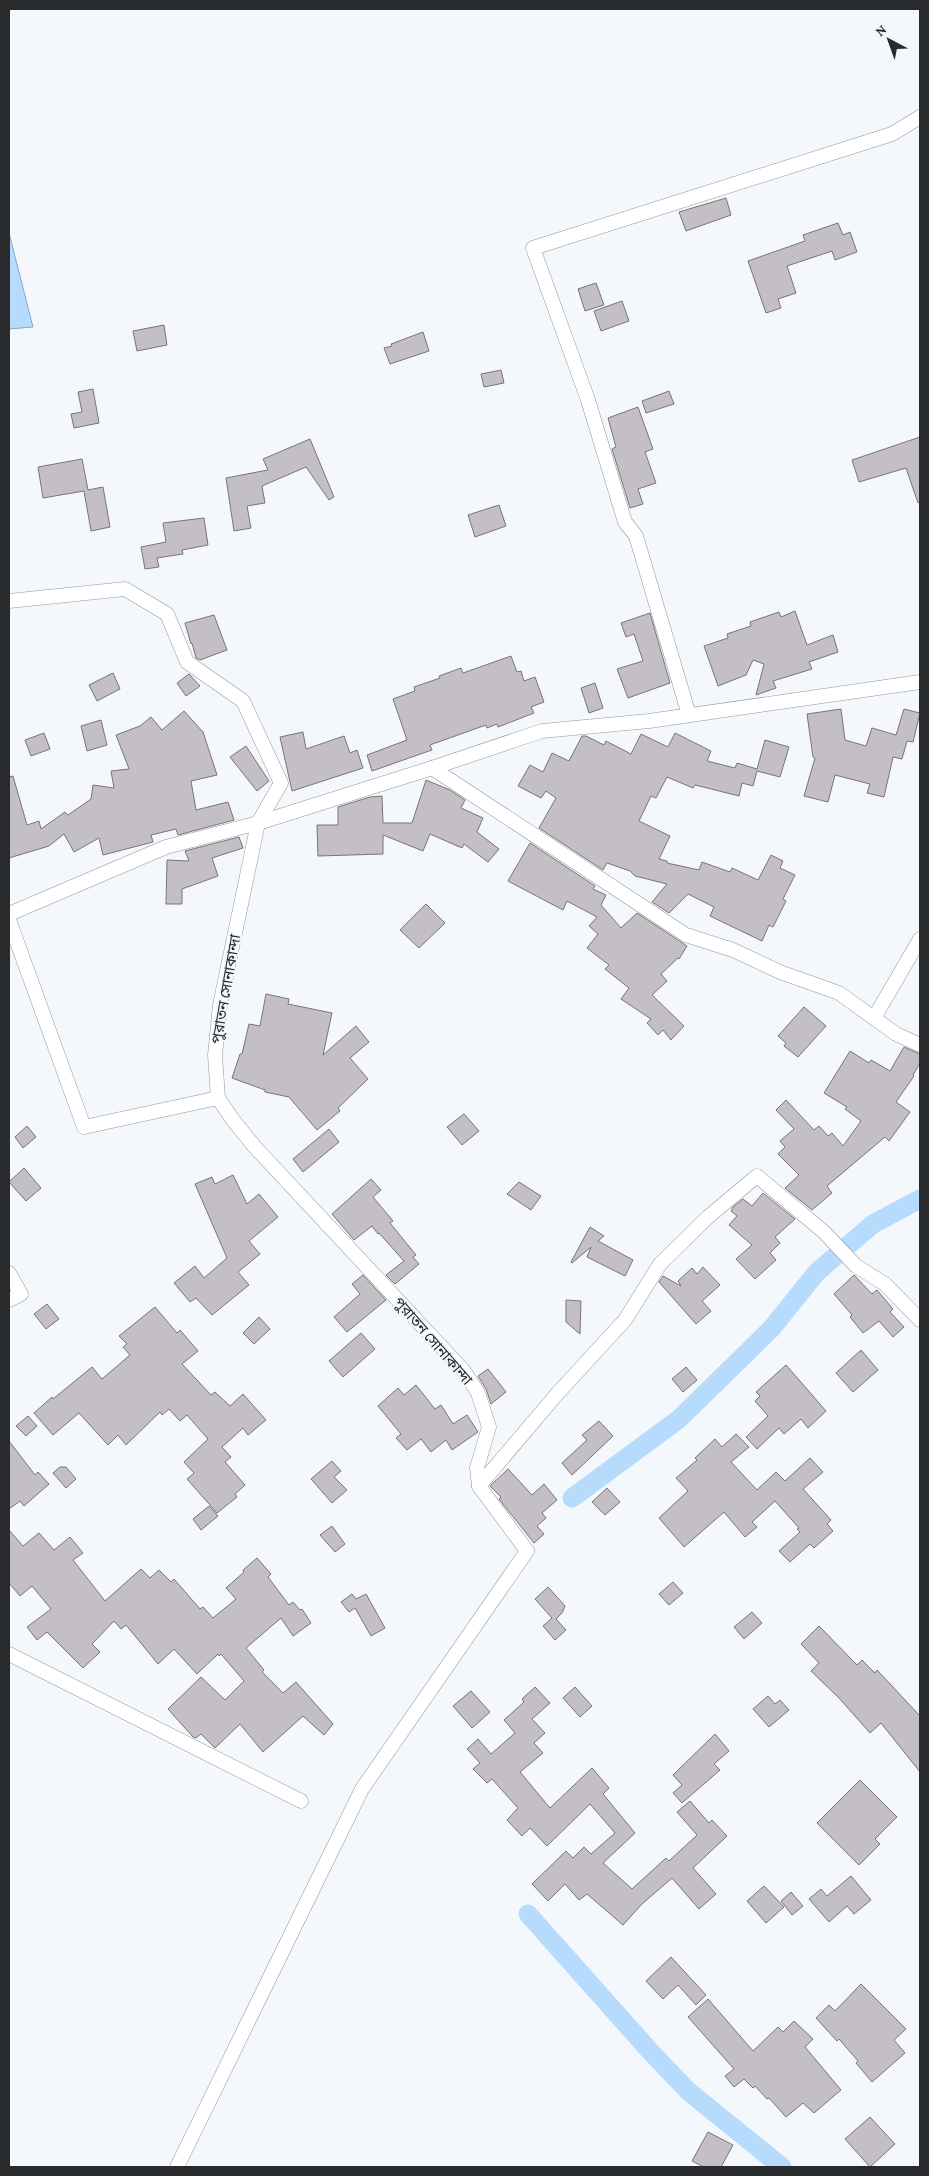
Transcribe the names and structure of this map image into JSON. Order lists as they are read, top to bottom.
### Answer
{
  "streets": {
    "street": ["পুরাতন সোনাকান্দা"]
  },
  "north": "top left"
}
